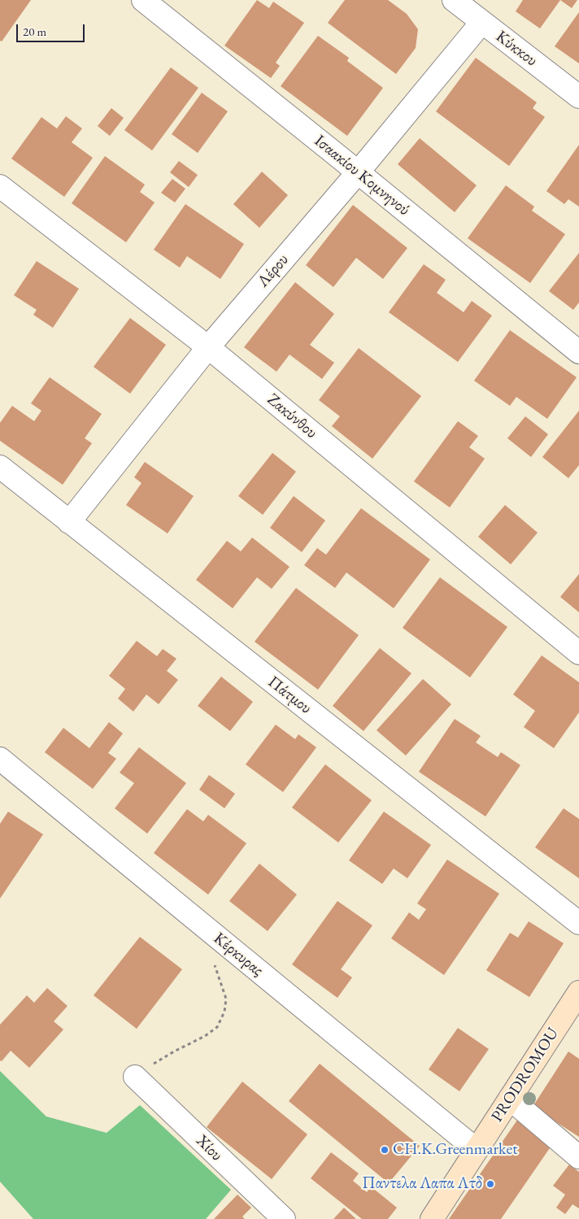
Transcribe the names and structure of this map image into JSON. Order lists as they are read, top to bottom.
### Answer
{
  "streets": {
    "main road": ["PRODROMOU"],
    "street": [
      "Κύκκου",
      "Ισαακίου Κομνηνού",
      "Λέρου",
      "Ζακύνθου",
      "Πάτμου",
      "Κέρκυρας",
      "Χίου"
    ]
  },
  "crossings": [
    ["Κύκκου", "Λέρου"],
    ["Ισαακίου Κομνηνού", "Λέρου"],
    ["Λέρου", "Ζακύνθου"],
    ["Λέρου", "Πάτμου"],
    ["Κέρκυρας", "PRODROMOU"]
  ],
  "places": ["CH.K.Greenmarket", "Παντελα Λαπα Λτδ"],
  "scale_bar": "20 m"
}
